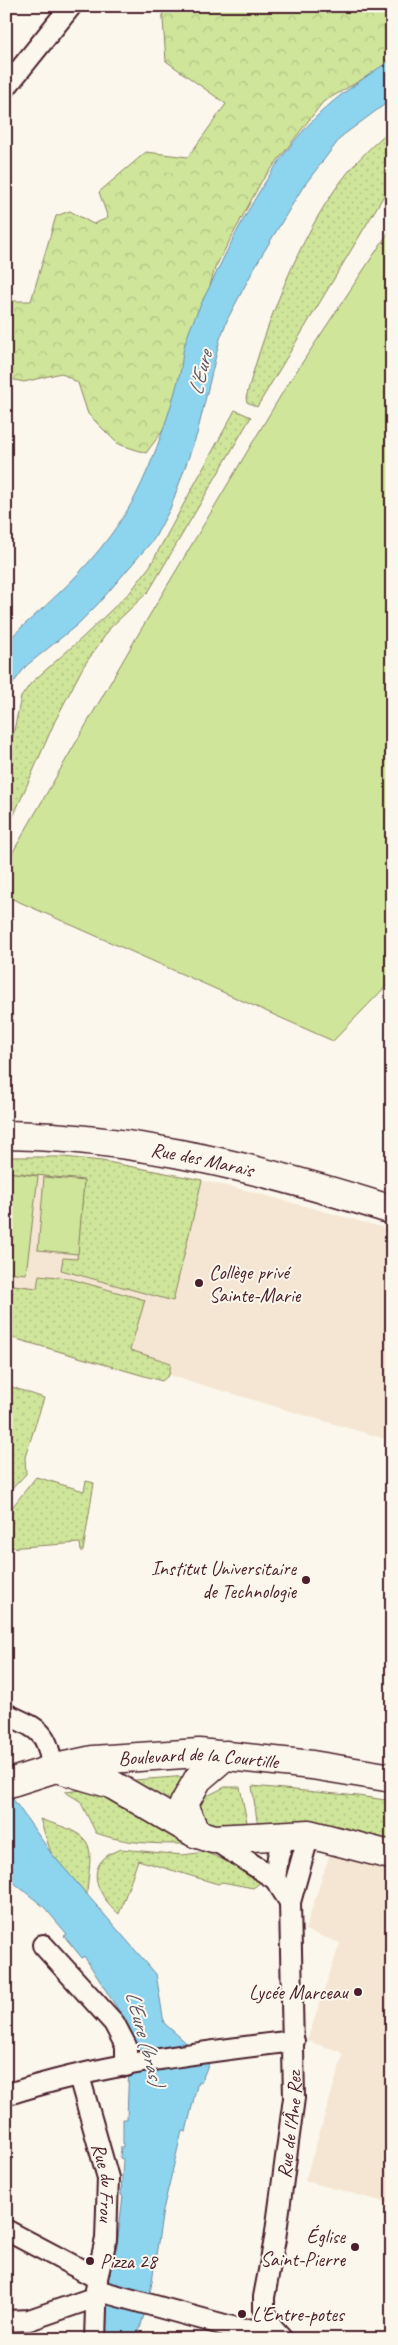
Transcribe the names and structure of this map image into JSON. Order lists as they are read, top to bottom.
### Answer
{
  "streets": {
    "main road": ["Rue des Marais", "Boulevard de la Courtille"],
    "street": ["Rue de l'Âne Rez", "Rue du Frou"]
  },
  "water": ["L'Eure", "L'Eure (bras)"],
  "places": [
    "Collège privé Sainte-Marie",
    "Institut Universitaire de Technologie",
    "Lycée Marceau",
    "Église Saint-Pierre",
    "Pizza 28",
    "L'Entre-potes"
  ]
}
